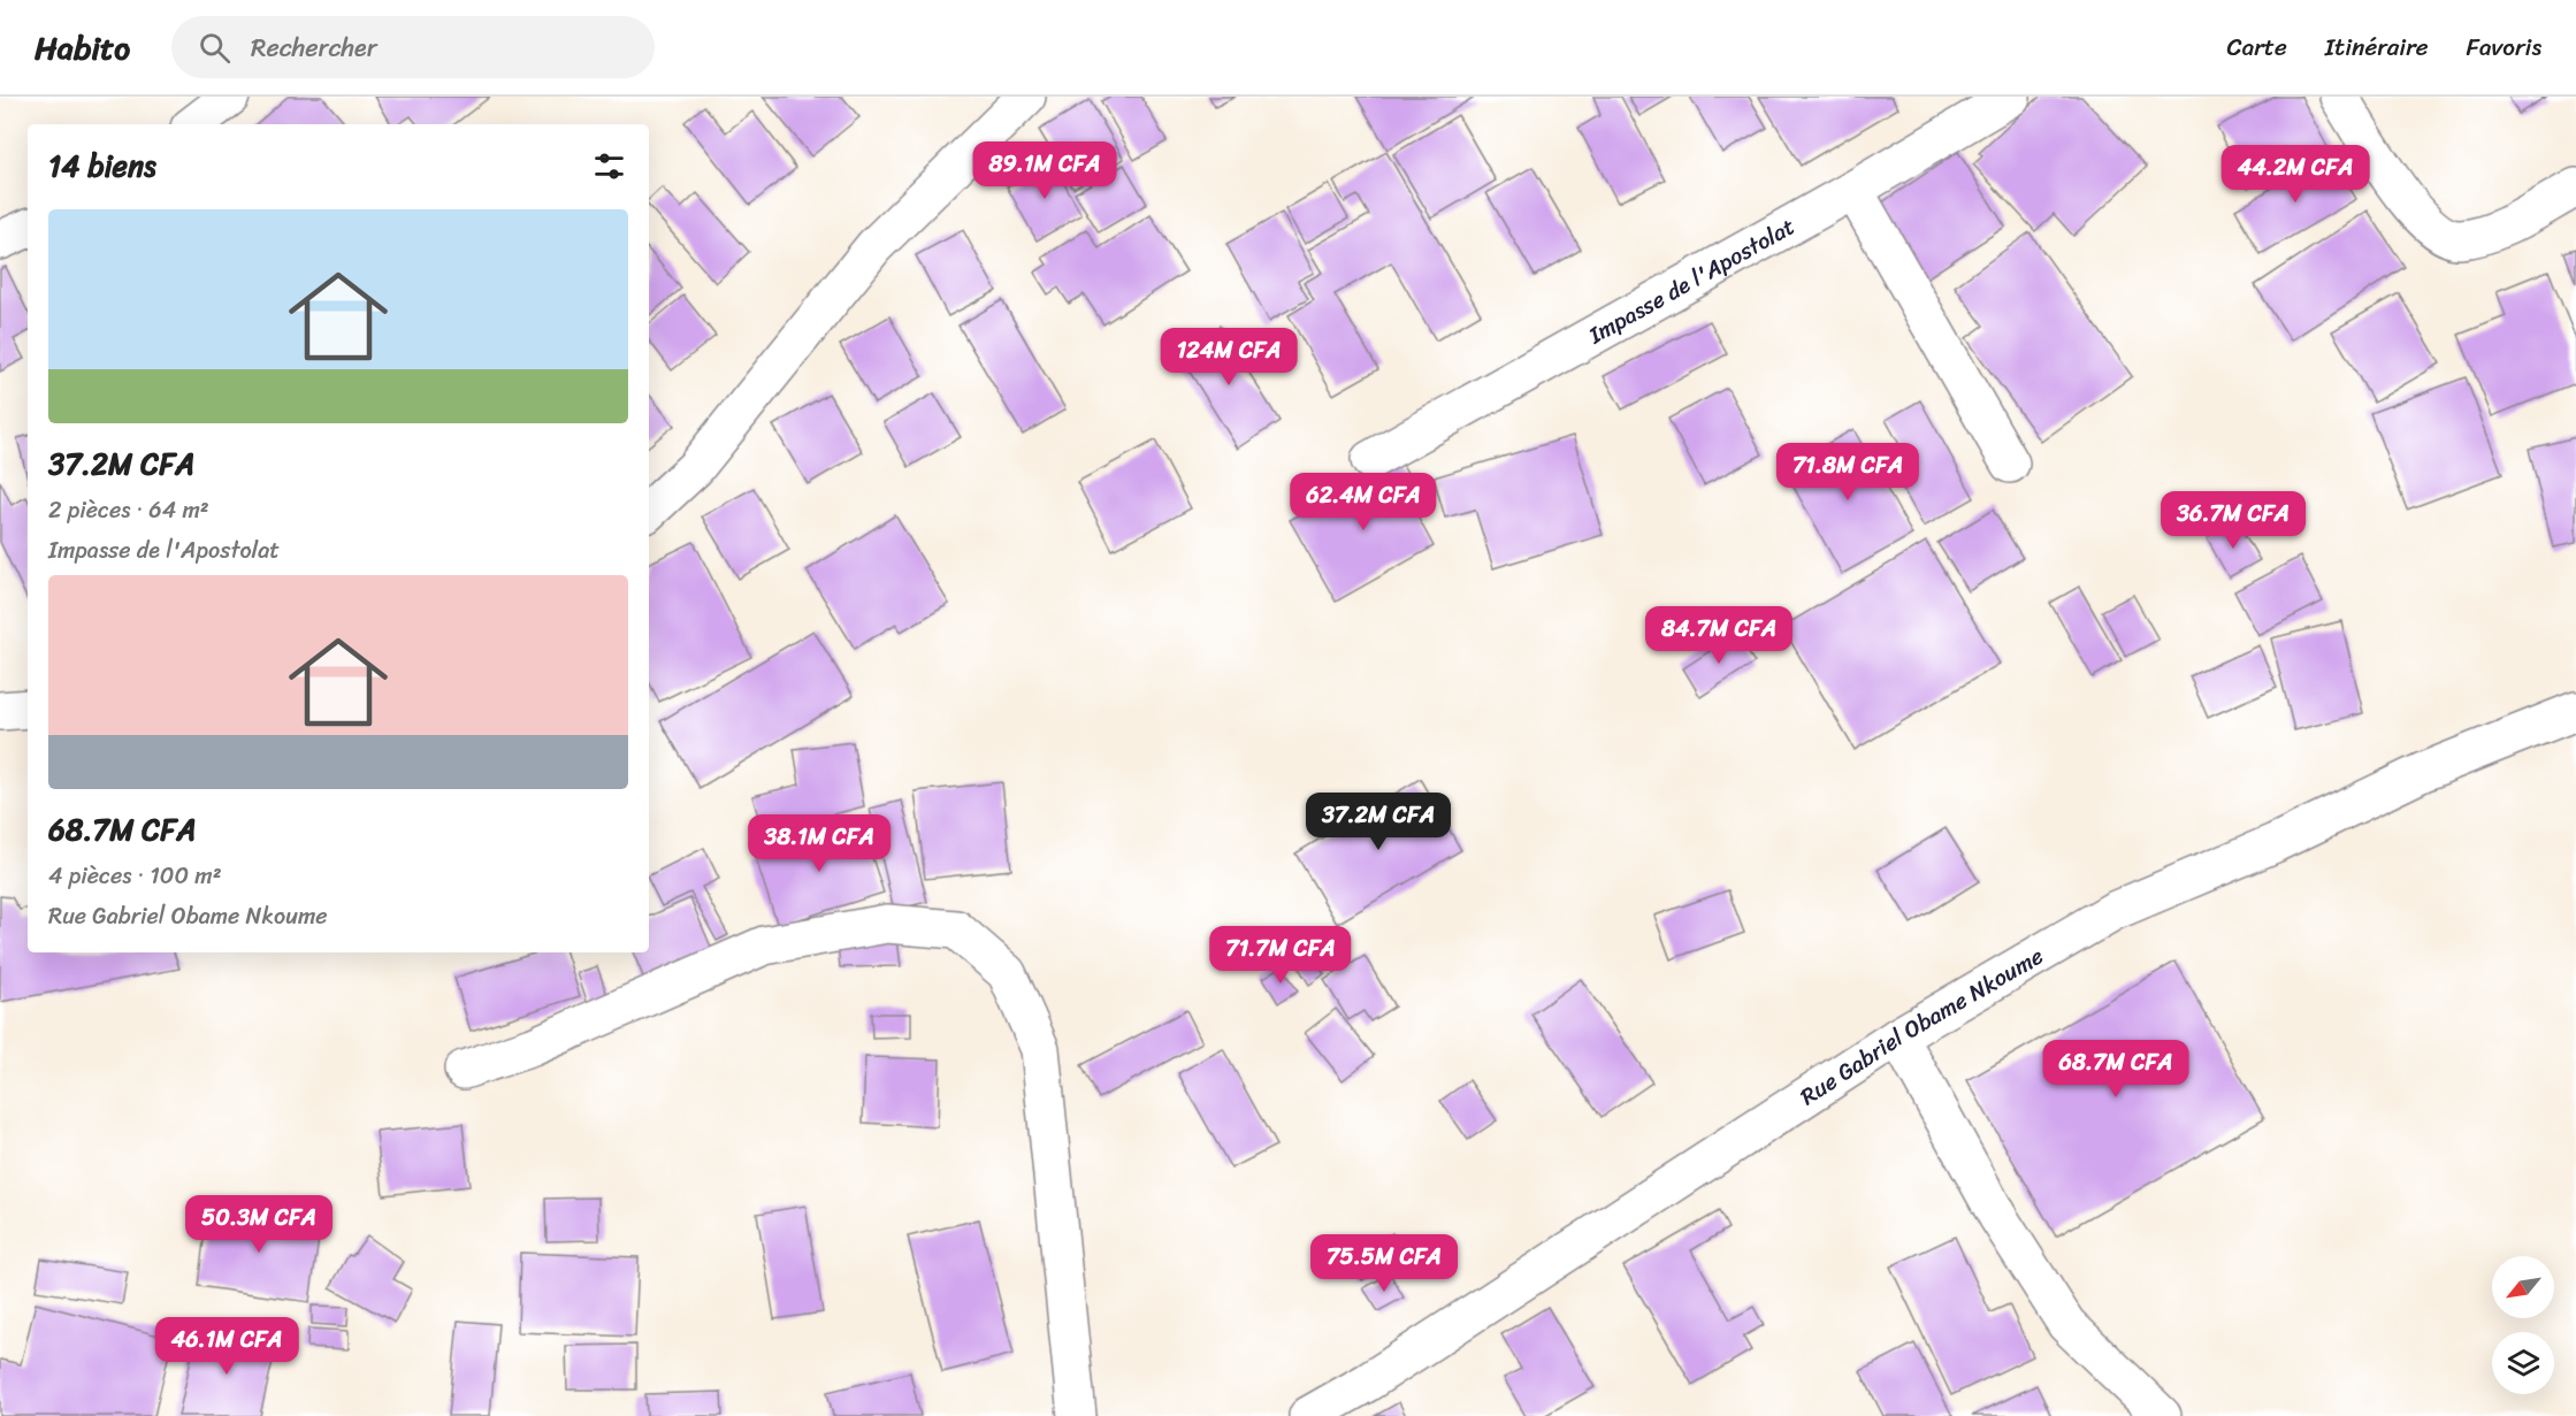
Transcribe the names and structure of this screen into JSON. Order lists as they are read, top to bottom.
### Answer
{
  "streets": {
    "street": ["Impasse de l'Apostolat", "Rue Gabriel Obame Nkoume"]
  },
  "north": "bottom left",
  "page": {
    "header": "Habito",
    "search": "Rechercher",
    "nav": ["Carte", "Itinéraire", "Favoris"],
    "heading": "14 biens",
    "price": [
      "89.1M CFA",
      "44.2M CFA",
      "124M CFA",
      "71.8M CFA",
      "62.4M CFA",
      "36.7M CFA",
      "84.7M CFA",
      "37.2M CFA",
      "38.1M CFA",
      "71.7M CFA",
      "68.7M CFA",
      "50.3M CFA",
      "75.5M CFA",
      "46.1M CFA"
    ],
    "list": [
      {
        "name": "37.2M CFA",
        "note": "2 pièces · 64 m² · Impasse de l'Apostolat"
      },
      {
        "name": "68.7M CFA",
        "note": "4 pièces · 100 m² · Rue Gabriel Obame Nkoume"
      }
    ]
  }
}
